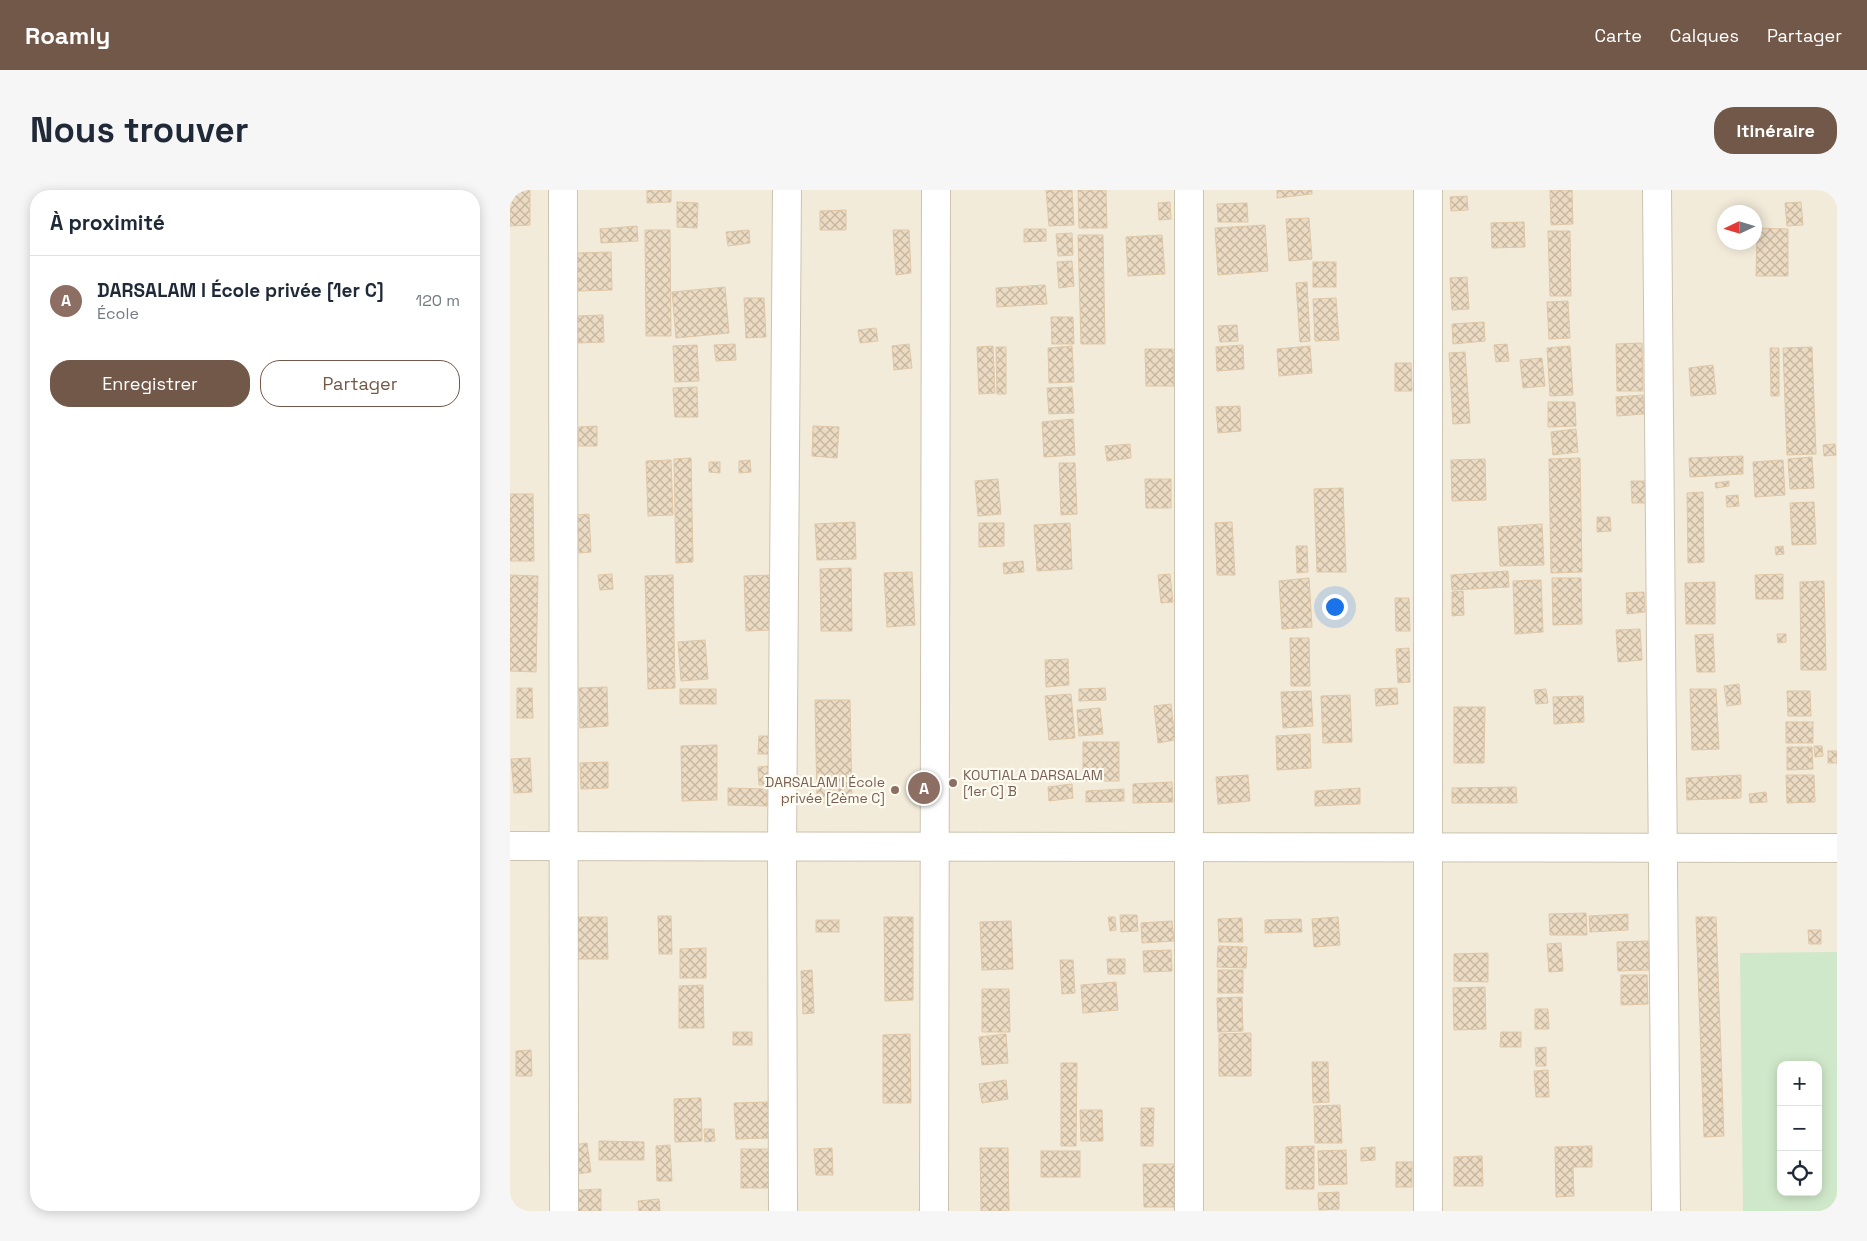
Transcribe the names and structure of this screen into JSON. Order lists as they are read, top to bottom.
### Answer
{
  "places": ["KOUTIALA DARSALAM [1er C] B", "DARSALAM I École privée [2ème C]"],
  "north": "left",
  "page": {
    "header": "Roamly",
    "nav": ["Carte", "Calques", "Partager"],
    "buttons": [
      "Itinéraire",
      ["Enregistrer", "Partager"]
    ],
    "title": "Nous trouver",
    "heading": "À proximité",
    "list": [
      {
        "mark": "A",
        "name": "DARSALAM I École privée [1er C]",
        "note": "École",
        "value": "120 m"
      }
    ],
    "pins": "A",
    "map_buttons": ["+", "−"]
  }
}
